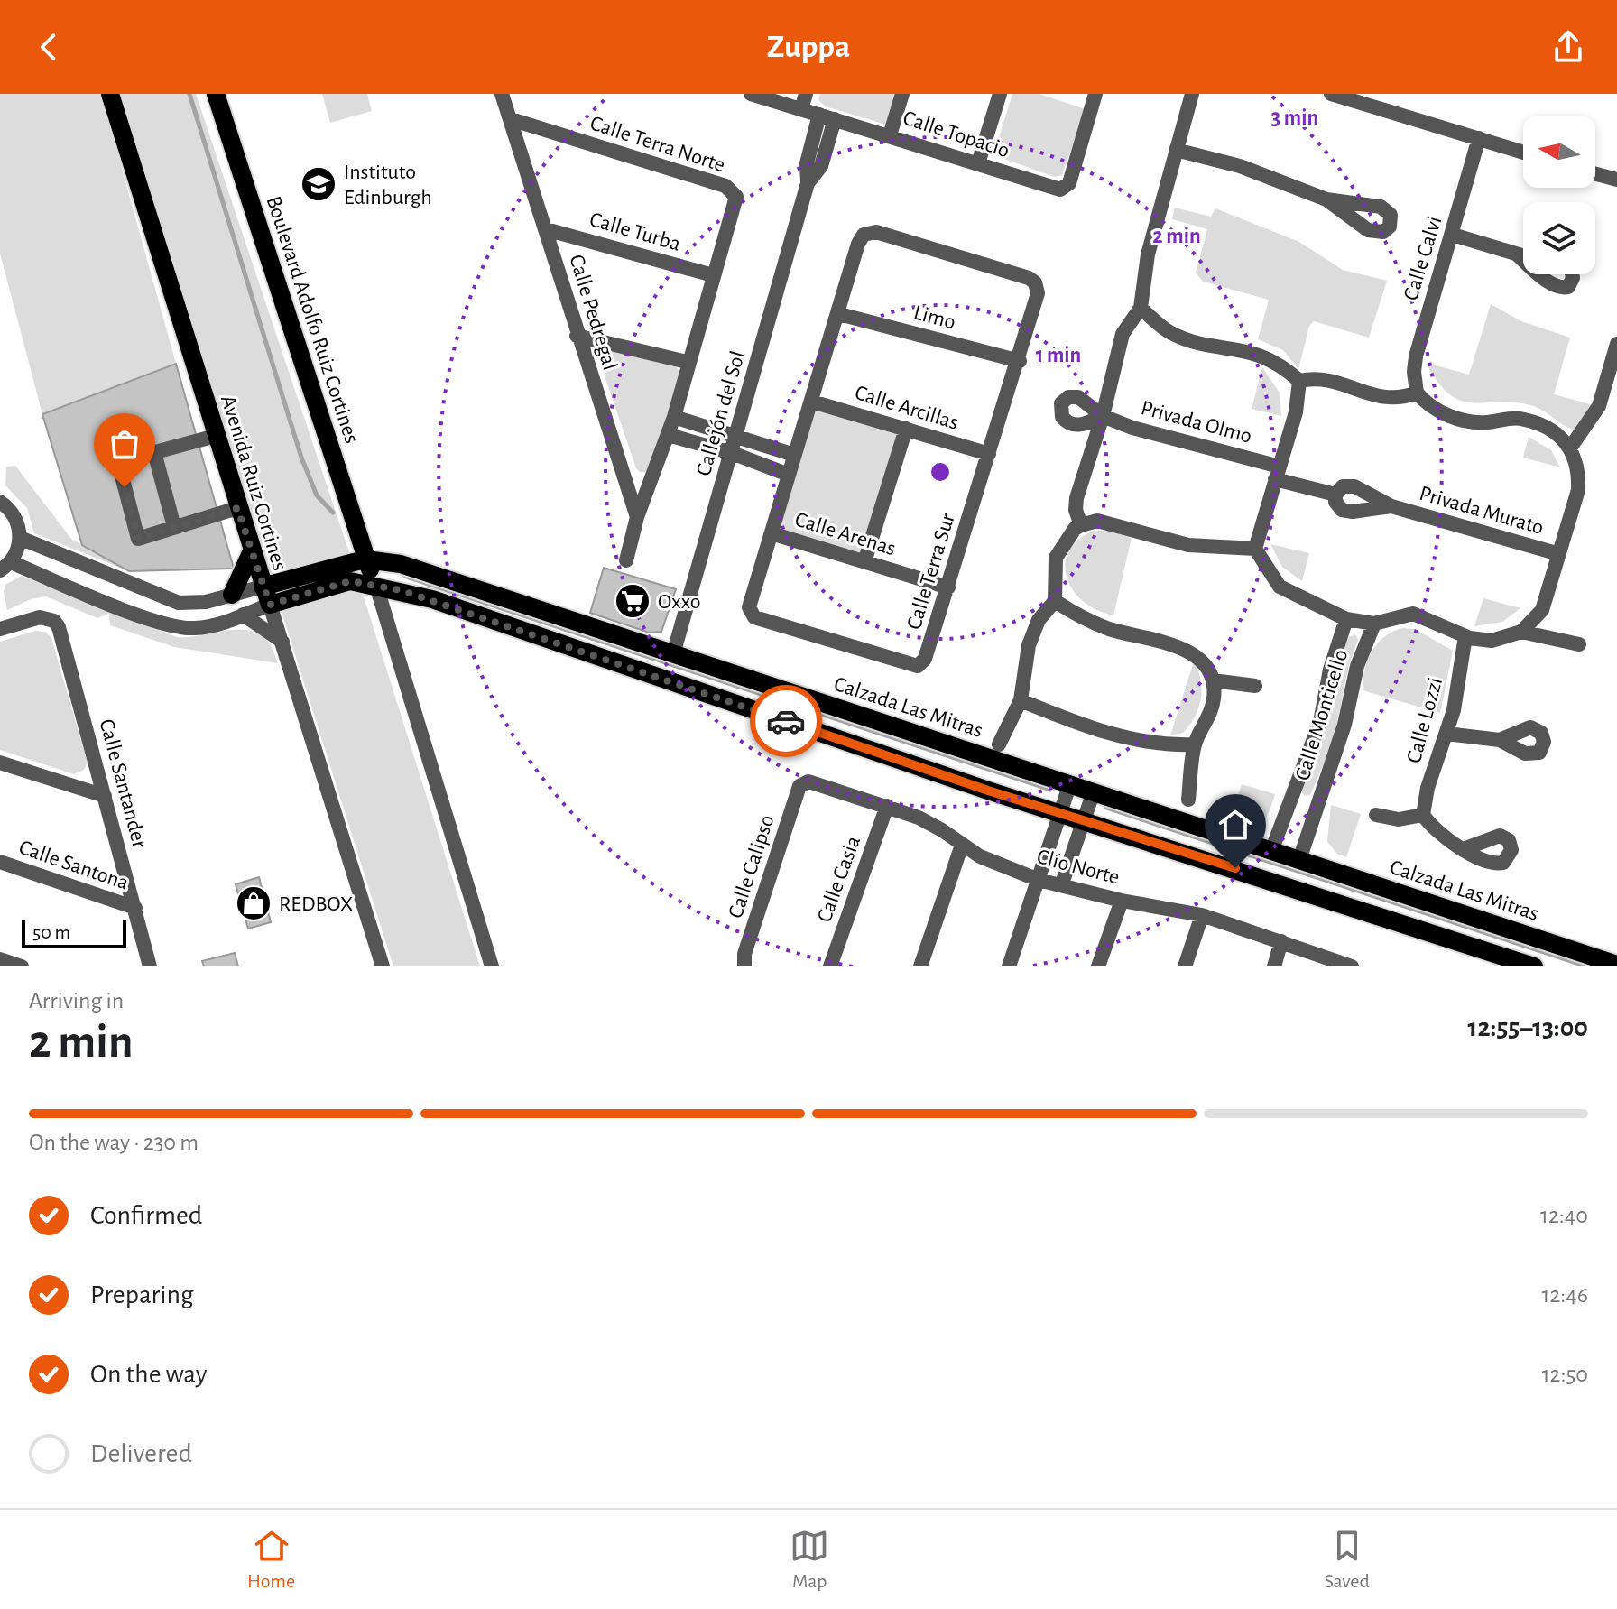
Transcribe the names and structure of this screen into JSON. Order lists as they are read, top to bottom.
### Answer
{
  "streets": {
    "main road": ["Boulevard Adolfo Ruiz Cortines", "Avenida Ruiz Cortines", "Calzada Las Mitras"],
    "street": [
      "Calle Topacio",
      "Calle Terra Norte",
      "Calle Turba",
      "Calle Calvi",
      "Calle Pedregal",
      "Limo",
      "Calle Arcillas",
      "Callejón del Sol",
      "Privada Olmo",
      "Privada Murato",
      "Calle Arenas",
      "Calle Terra Sur",
      "Calle Monticello",
      "Calle Lozzi",
      "Calle Santander",
      "Calle Santona",
      "Calle Calipso",
      "Clío Norte",
      "Calle Casia"
    ]
  },
  "crossings": [
    ["Calle Topacio", "Callejón del Sol"],
    ["Calle Terra Norte", "Calle Turba"],
    ["Calle Terra Norte", "Calle Pedregal"],
    ["Calle Turba", "Calle Pedregal"],
    ["Limo", "Calle Terra Sur"],
    ["Boulevard Adolfo Ruiz Cortines", "Calzada Las Mitras"],
    ["Calle Arcillas", "Calle Terra Sur"],
    ["Callejón del Sol", "Calzada Las Mitras"],
    ["Privada Olmo", "Privada Murato"],
    ["Avenida Ruiz Cortines", "Calzada Las Mitras"],
    ["Calle Arenas", "Calle Terra Sur"],
    ["Calzada Las Mitras", "Calle Monticello"],
    ["Calle Santander", "Calle Santona"],
    ["Calle Calipso", "Clío Norte"],
    ["Clío Norte", "Calle Casia"]
  ],
  "places": {
    "school or university": ["Instituto Edinburgh"],
    "supermarket": ["Oxxo"],
    "shop": ["REDBOX"]
  },
  "scale_bar": "50 m",
  "north": "left",
  "page": {
    "header": "Zuppa",
    "scale": "50 m",
    "heading": ["2 min", "Arriving in", "12:55–13:00"],
    "bar": "On the way · 230 m",
    "list": [
      ["Confirmed", "12:40"],
      ["Preparing", "12:46"],
      ["On the way", "12:50"],
      "Delivered"
    ],
    "tabs": ["Home", "Map", "Saved"]
  },
  "rings": ["3 min", "2 min", "1 min"]
}
